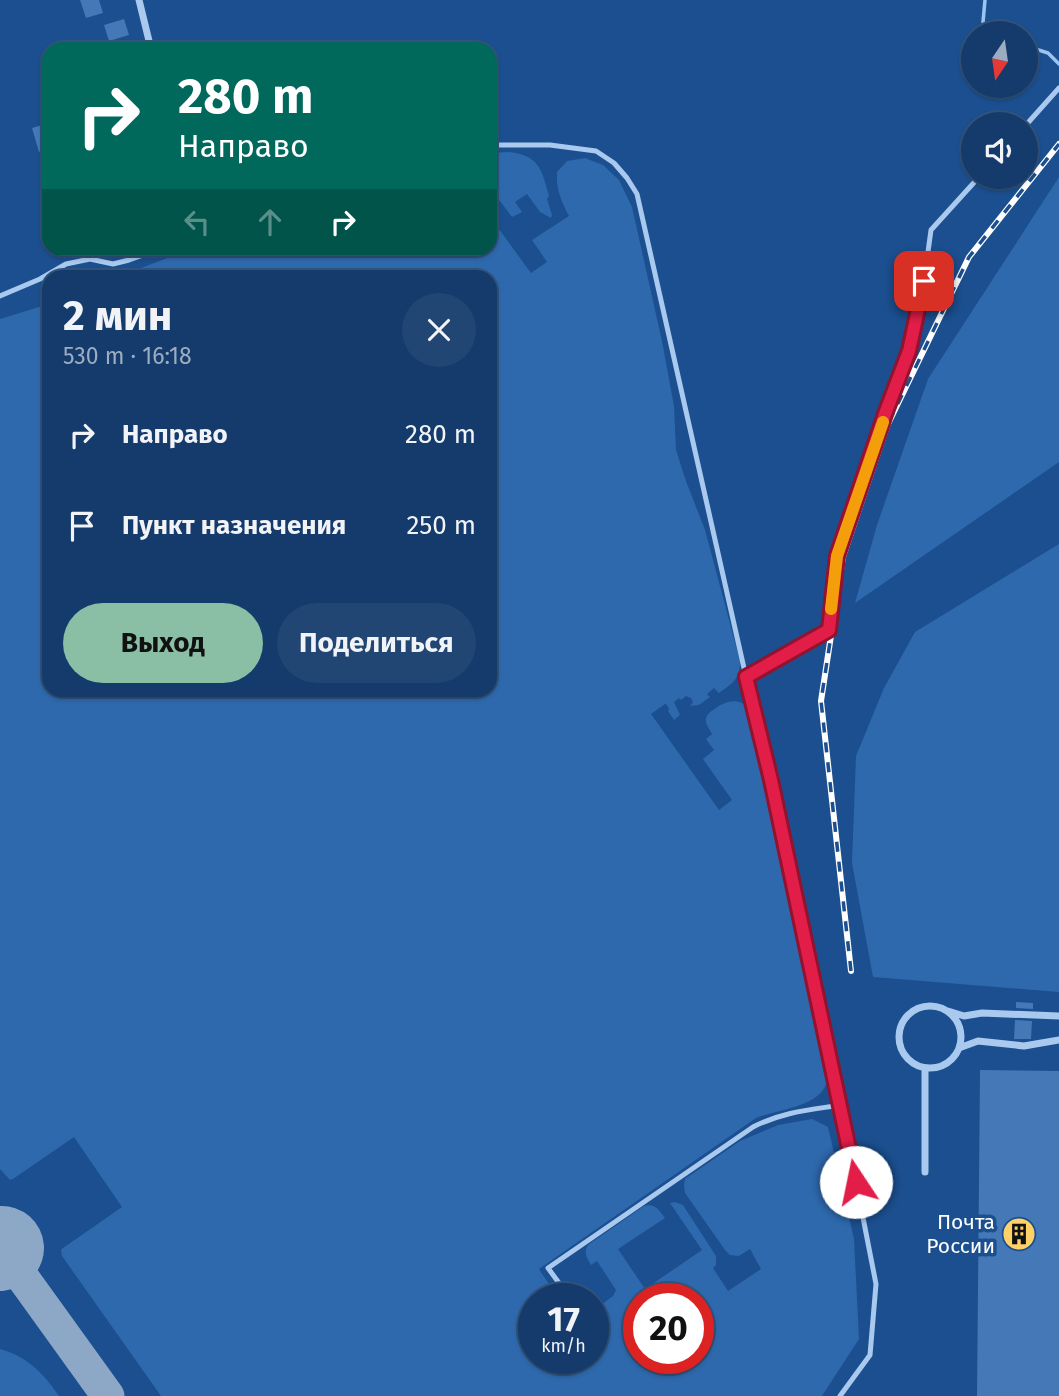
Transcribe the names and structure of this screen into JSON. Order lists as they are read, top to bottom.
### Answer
{
  "places": {
    "building": ["Почта России"]
  },
  "north": "bottom",
  "page": {
    "turn": ["280 m", "Направо"],
    "heading": ["2 мин", "530 m · 16:18"],
    "list": [
      {
        "name": "Направо",
        "value": "280 m"
      },
      {
        "name": "Пункт назначения",
        "value": "250 m"
      }
    ],
    "buttons": ["Выход", "Поделиться"],
    "speed": "17 km/h",
    "limit": "20"
  }
}
